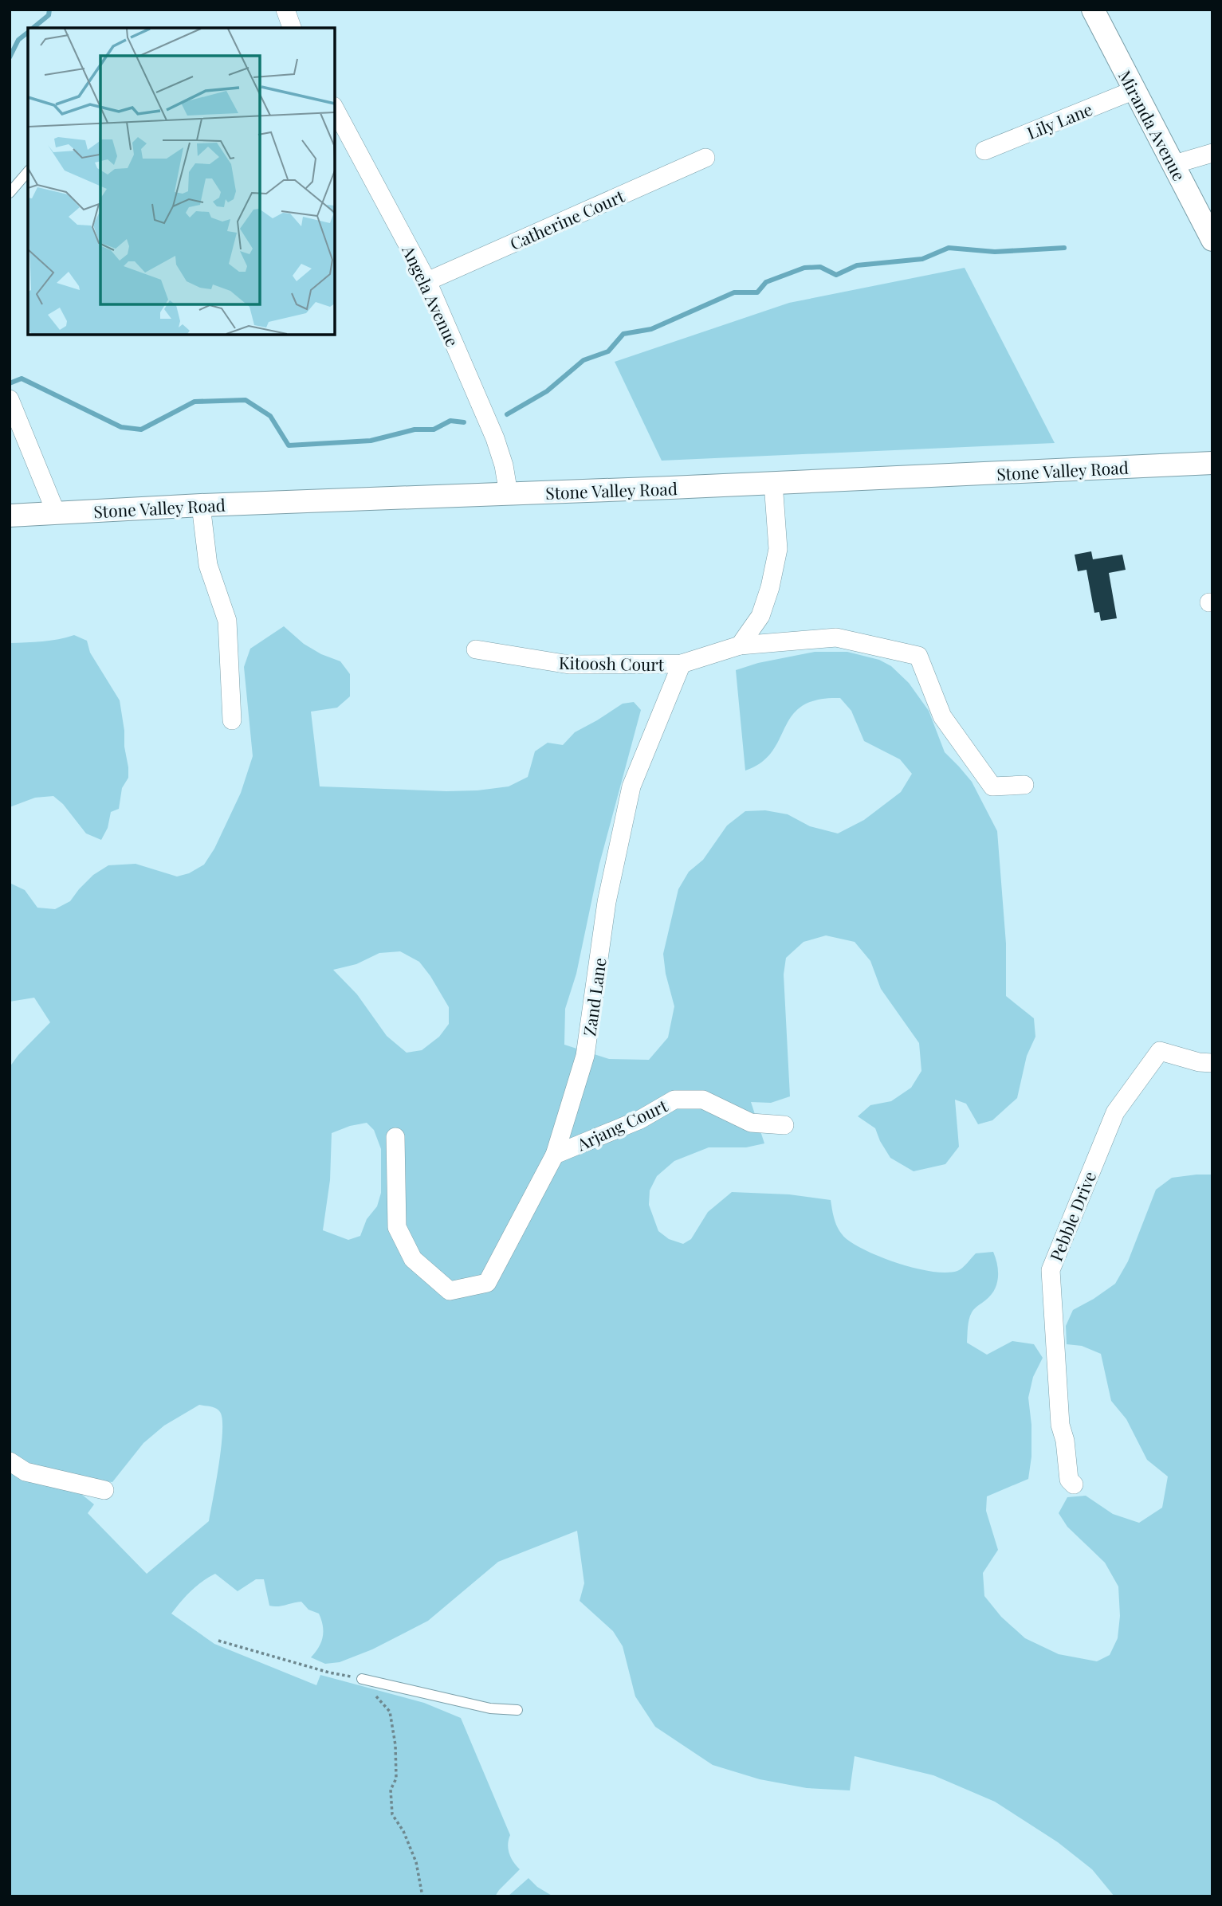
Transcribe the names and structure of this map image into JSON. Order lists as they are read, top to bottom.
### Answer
{
  "streets": {
    "street": [
      "Lily Lane",
      "Miranda Avenue",
      "Catherine Court",
      "Angela Avenue",
      "Stone Valley Road",
      "Kitoosh Court",
      "Zand Lane",
      "Arjang Court",
      "Pebble Drive"
    ]
  },
  "crossings": [
    ["Lily Lane", "Miranda Avenue"],
    ["Catherine Court", "Angela Avenue"],
    ["Angela Avenue", "Stone Valley Road"],
    ["Kitoosh Court", "Zand Lane"],
    ["Zand Lane", "Arjang Court"]
  ]
}
